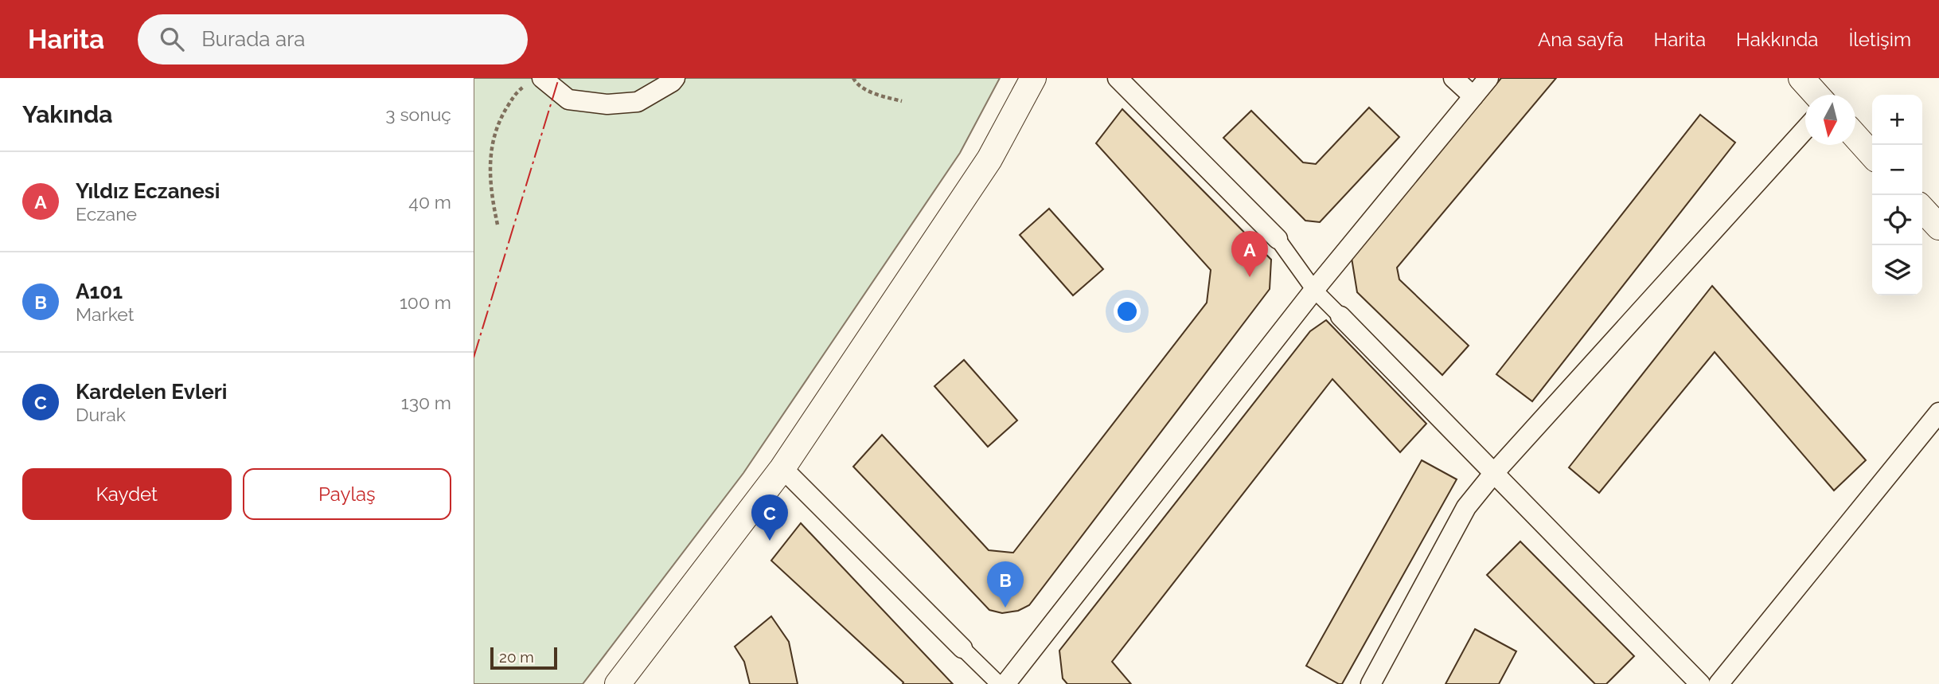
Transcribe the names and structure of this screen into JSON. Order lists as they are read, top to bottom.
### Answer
{
  "scale_bar": "20 m",
  "north": "bottom",
  "page": {
    "header": "Harita",
    "search": "Burada ara",
    "nav": [
      "Ana sayfa",
      "Harita",
      "Hakkında",
      "İletişim"
    ],
    "heading": ["Yakında", "3 sonuç"],
    "map_buttons": ["+", "−"],
    "list": [
      {
        "mark": "A",
        "name": "Yıldız Eczanesi",
        "note": "Eczane",
        "value": "40 m"
      },
      {
        "mark": "B",
        "name": "A101",
        "note": "Market",
        "value": "100 m"
      },
      {
        "mark": "C",
        "name": "Kardelen Evleri",
        "note": "Durak",
        "value": "130 m"
      }
    ],
    "pins": ["A", "C", "B"],
    "buttons": ["Kaydet", "Paylaş"],
    "scale": "20 m"
  }
}
